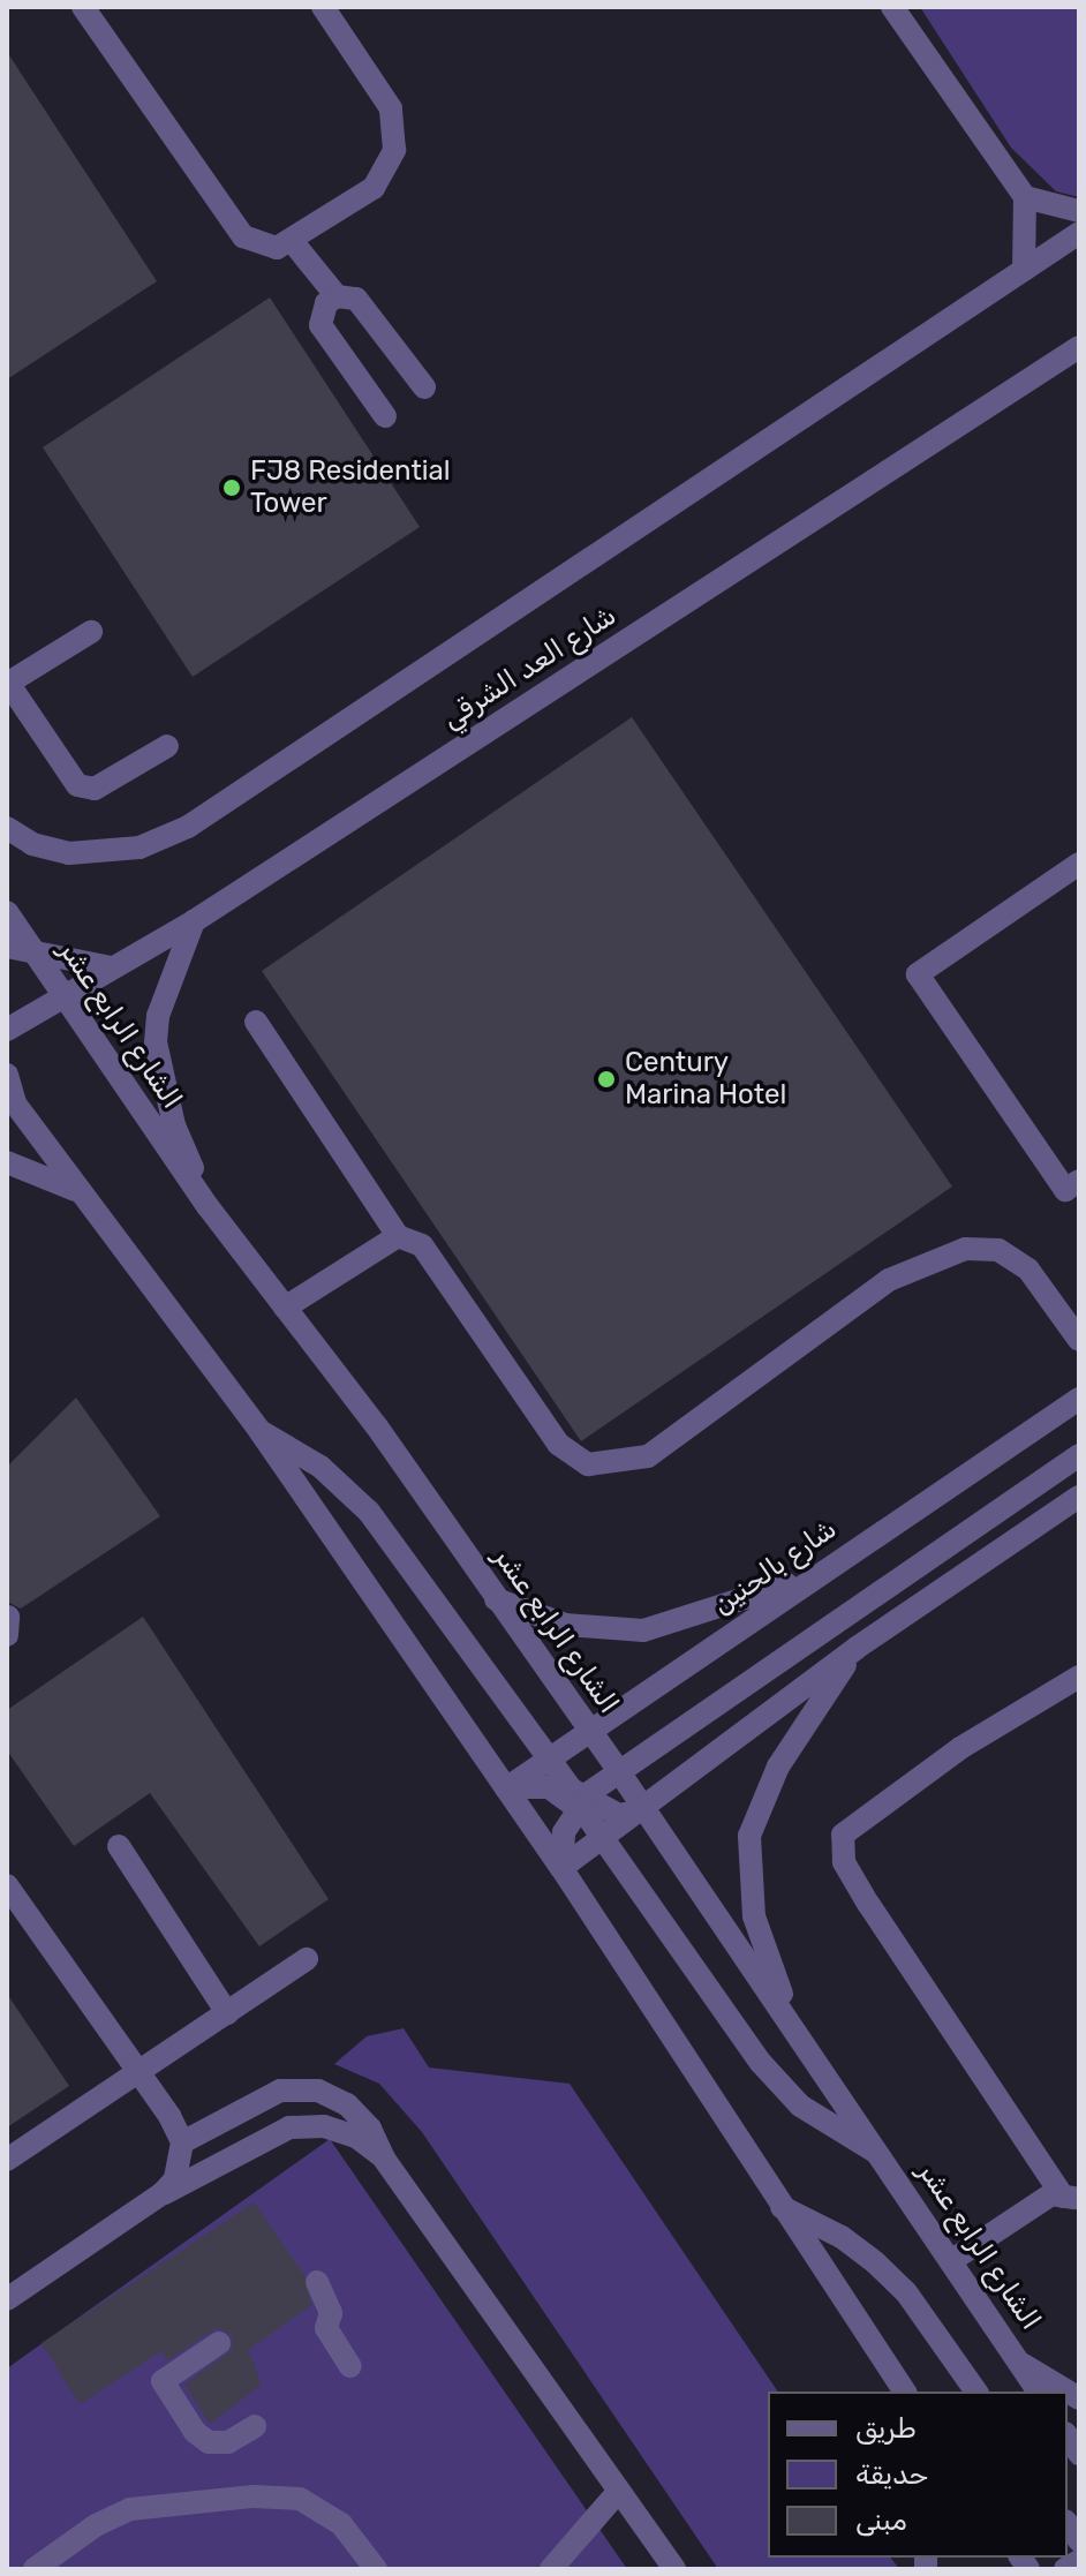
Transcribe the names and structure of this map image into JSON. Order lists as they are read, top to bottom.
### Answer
{
  "streets": {
    "street": ["شارع العد الشرقي", "الشارع الرابع عشر", "شارع بالحنين"]
  },
  "crossings": [
    ["شارع العد الشرقي", "الشارع الرابع عشر"],
    ["الشارع الرابع عشر", "شارع بالحنين"]
  ],
  "places": ["FJ8 Residential Tower", "Century Marina Hotel"],
  "legend": ["طريق", "حديقة", "مبنى"]
}
